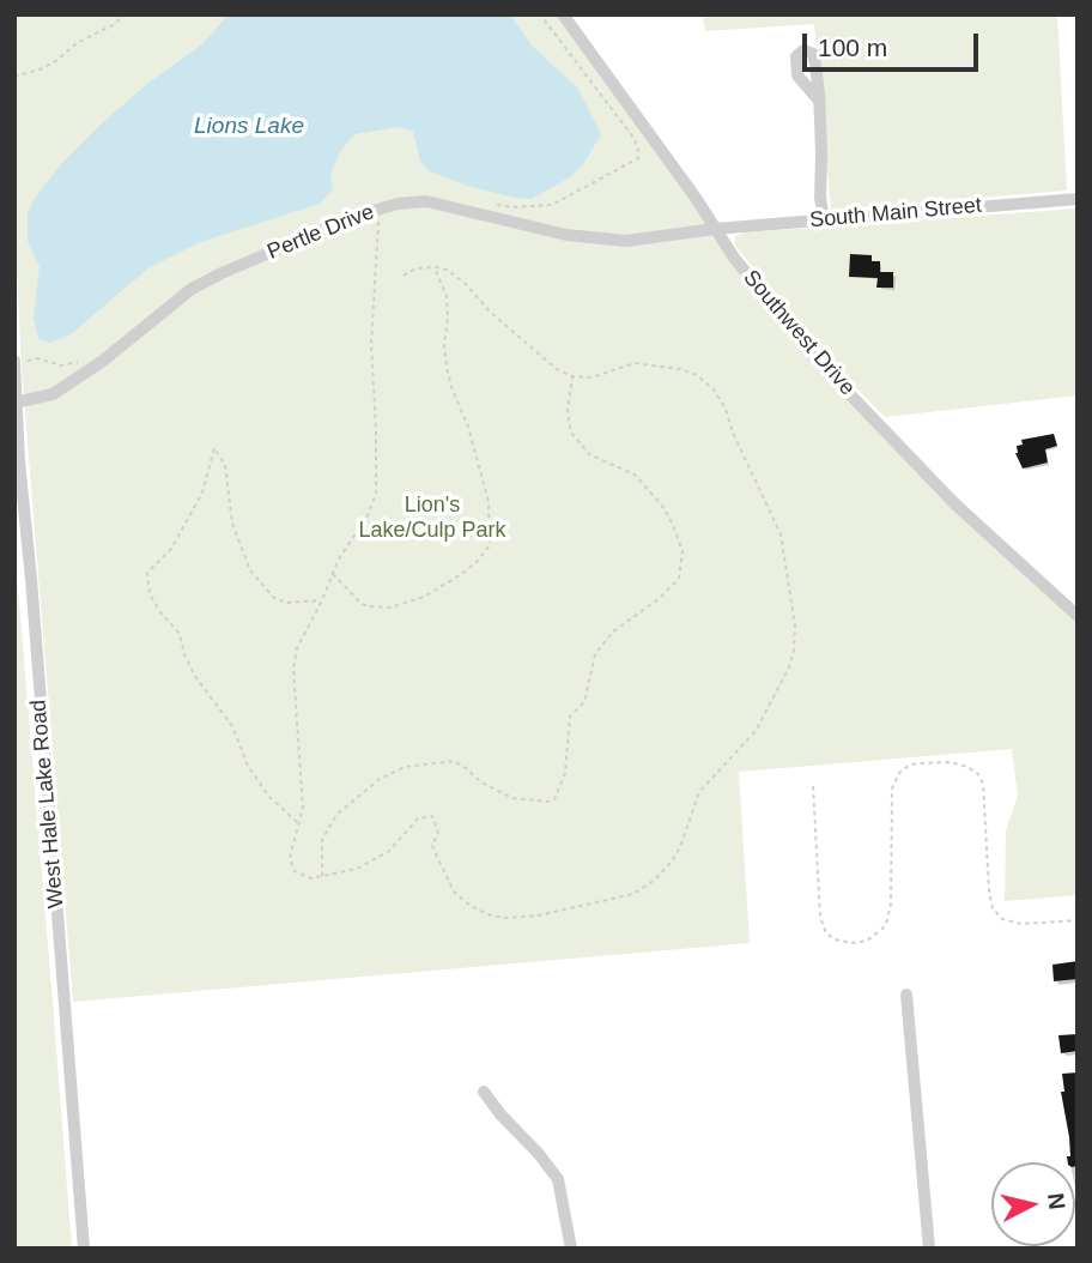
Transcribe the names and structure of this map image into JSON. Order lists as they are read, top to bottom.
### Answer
{
  "streets": {
    "street": [
      "South Main Street",
      "Pertle Drive",
      "Southwest Drive",
      "West Hale Lake Road"
    ]
  },
  "crossings": [
    ["South Main Street", "Pertle Drive"],
    ["South Main Street", "Southwest Drive"],
    ["Pertle Drive", "Southwest Drive"],
    ["Pertle Drive", "West Hale Lake Road"]
  ],
  "water": ["Lions Lake"],
  "parks": ["Lion's Lake/Culp Park"],
  "scale_bar": "100 m",
  "north": "right"
}
